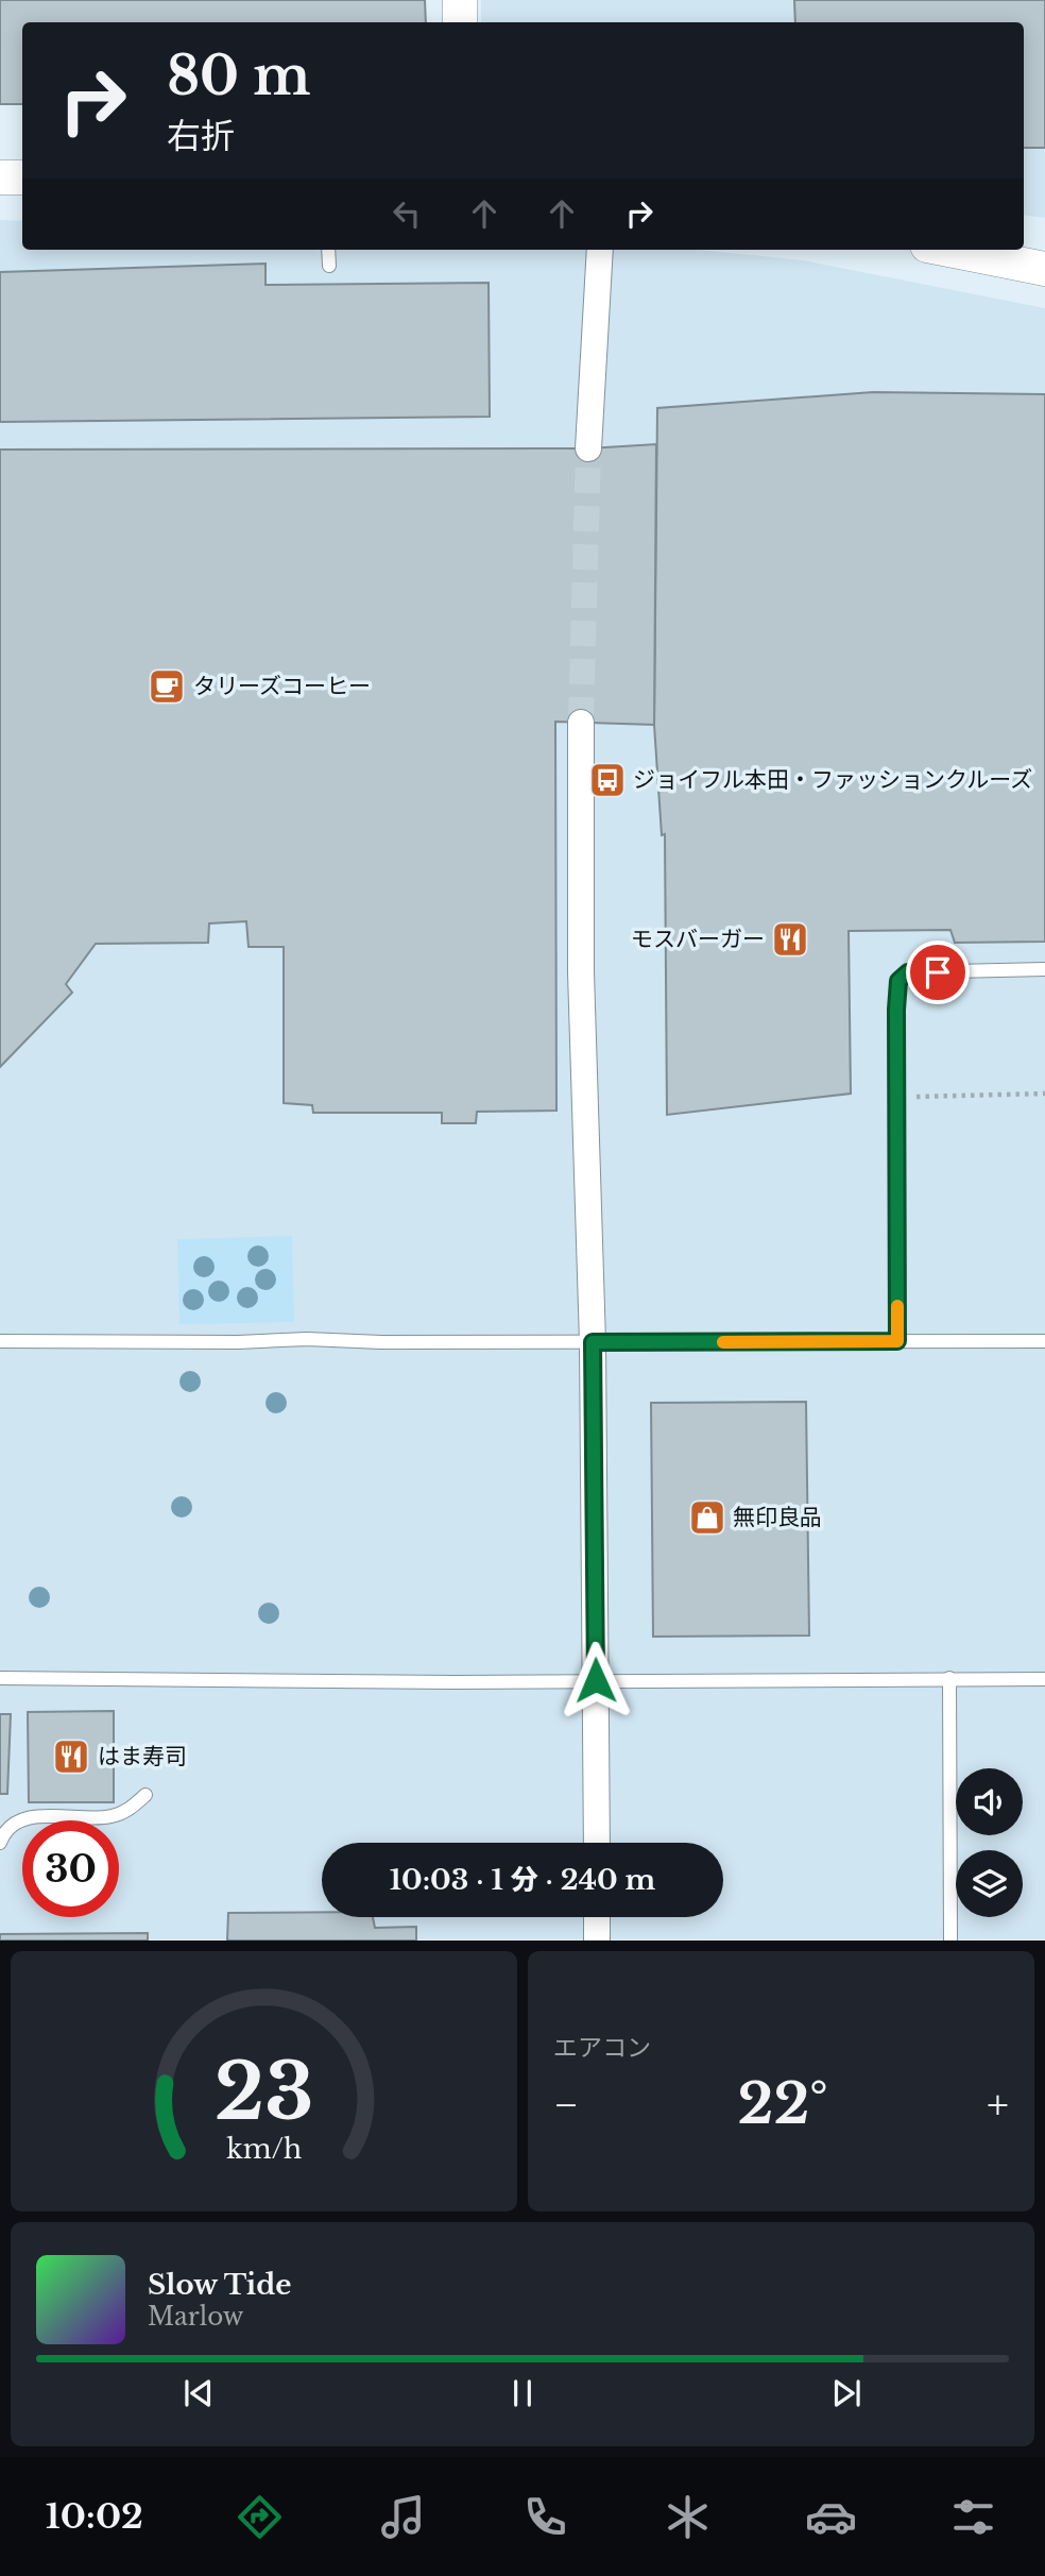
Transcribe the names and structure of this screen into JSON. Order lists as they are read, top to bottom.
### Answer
{
  "places": {
    "cafe": ["タリーズコーヒー"],
    "bus stop": ["ジョイフル本田・ファッションクルーズ"],
    "restaurant": ["モスバーガー", "はま寿司"],
    "shop": ["無印良品"]
  },
  "page": {
    "turn": ["80 m", "右折"],
    "limit": "30",
    "trip": "10:03 · 1 分 · 240 m",
    "tile": "エアコン",
    "heat": ["−", "22°", "+"],
    "song": ["Slow Tide", "Marlow"],
    "tabs": "10:02",
    "gauge": ["23", "km/h"]
  }
}
